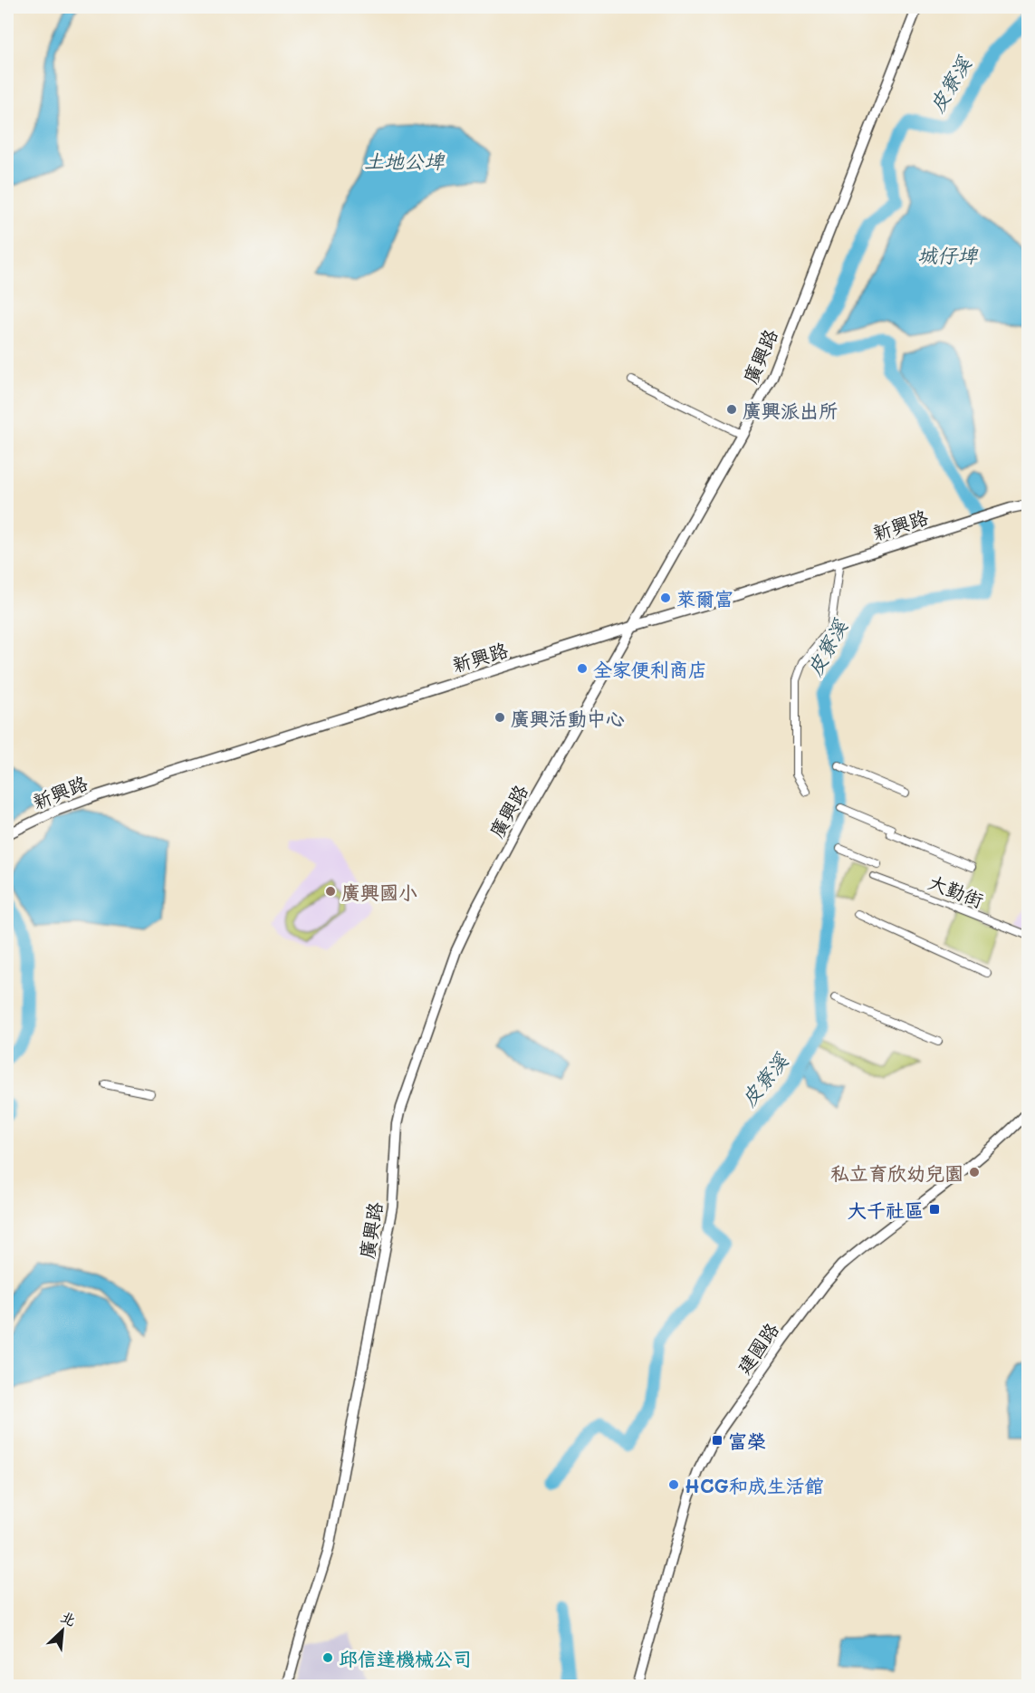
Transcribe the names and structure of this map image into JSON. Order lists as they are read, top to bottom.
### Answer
{
  "streets": {
    "street": [
      "廣興路",
      "新興路",
      "大勤街",
      "建國路"
    ]
  },
  "crossings": [
    ["廣興路", "新興路"]
  ],
  "water": ["皮寮溪", "土地公埤", "城仔埤"],
  "places": {
    "other": [
      "廣興派出所",
      "萊爾富",
      "全家便利商店",
      "廣興活動中心",
      "廣興國小",
      "私立育欣幼兒園",
      "HCG和成生活館",
      "邱信達機械公司"
    ],
    "transit": ["大千社區", "富榮"]
  },
  "north": "top right"
}
